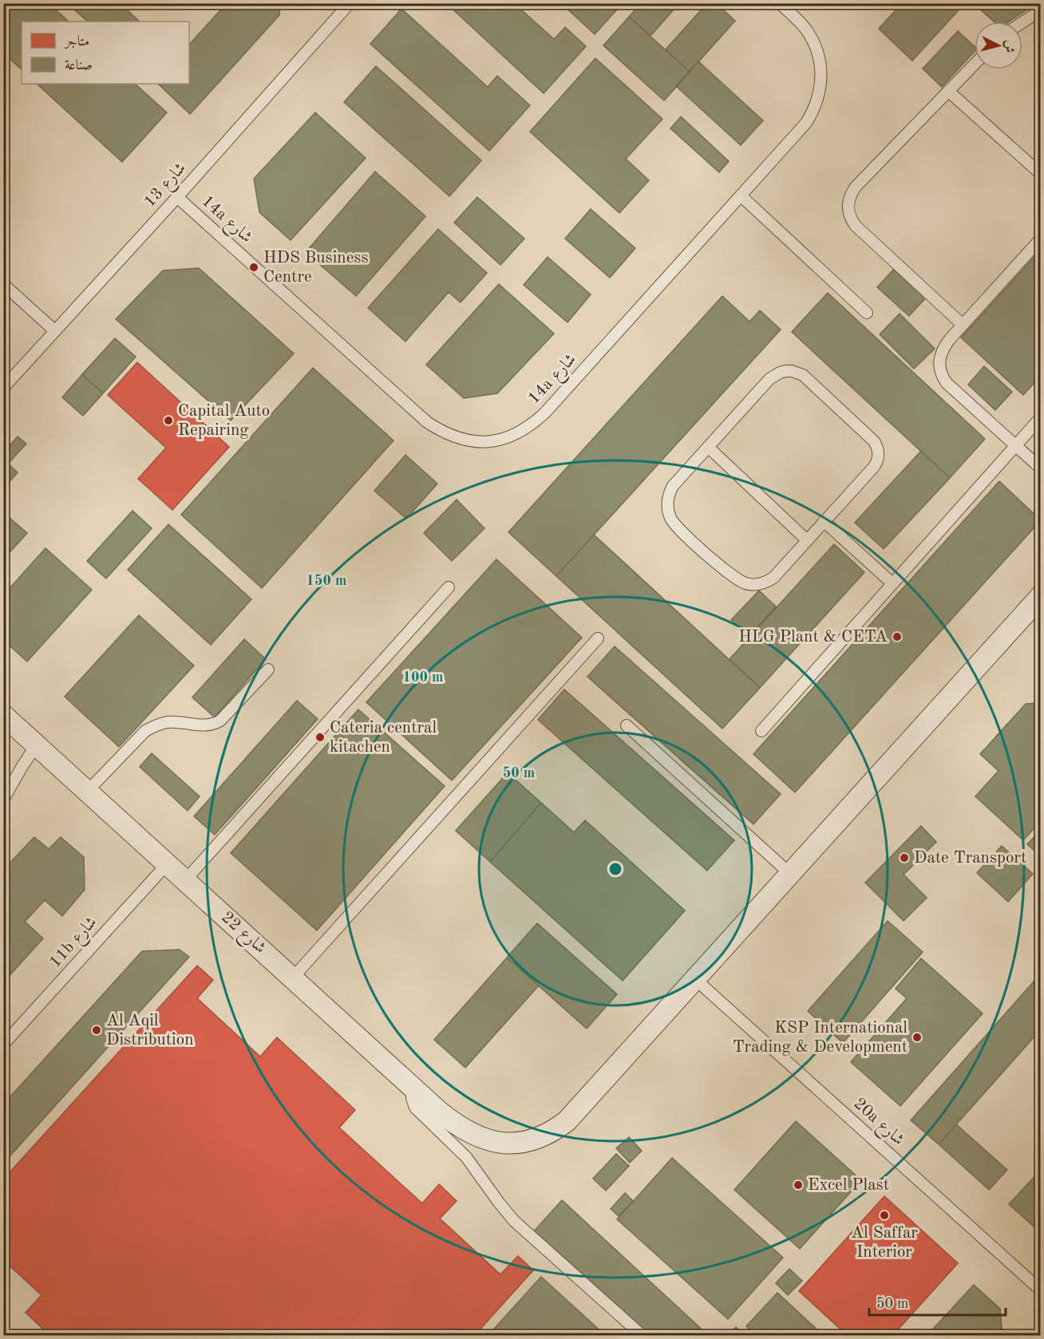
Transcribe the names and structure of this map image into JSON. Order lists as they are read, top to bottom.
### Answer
{
  "streets": {
    "street": ["شارع 22"],
    "lane": [
      "شارع 13",
      "14a شارع",
      "11b شارع",
      "20a شارع"
    ]
  },
  "crossings": [
    ["شارع 13", "14a شارع"],
    ["شارع 22", "11b شارع"],
    ["شارع 22", "20a شارع"]
  ],
  "places": [
    "HDS Business Centre",
    "Capital Auto Repairing",
    "HLG Plant & CETA",
    "Cateria central kitachen",
    "Date Transport",
    "Al Aqil Distribution",
    "KSP International Trading & Development",
    "Excel Plast",
    "Al Saffar Interior"
  ],
  "legend": ["متاجر", "صناعة"],
  "scale_bar": "50 m",
  "north": "right",
  "rings": ["150 m", "100 m", "50 m"]
}
